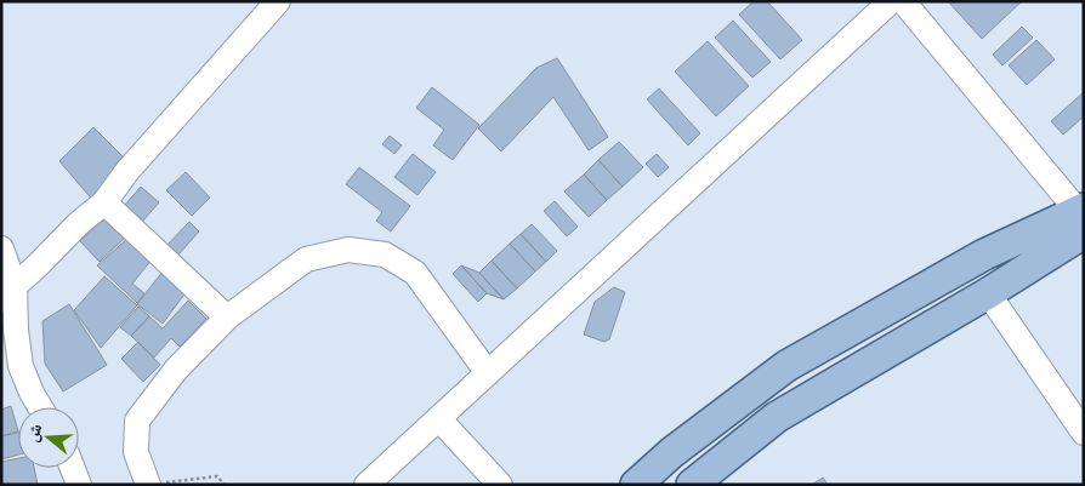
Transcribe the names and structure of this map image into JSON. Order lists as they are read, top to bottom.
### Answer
{
  "north": "left"
}
